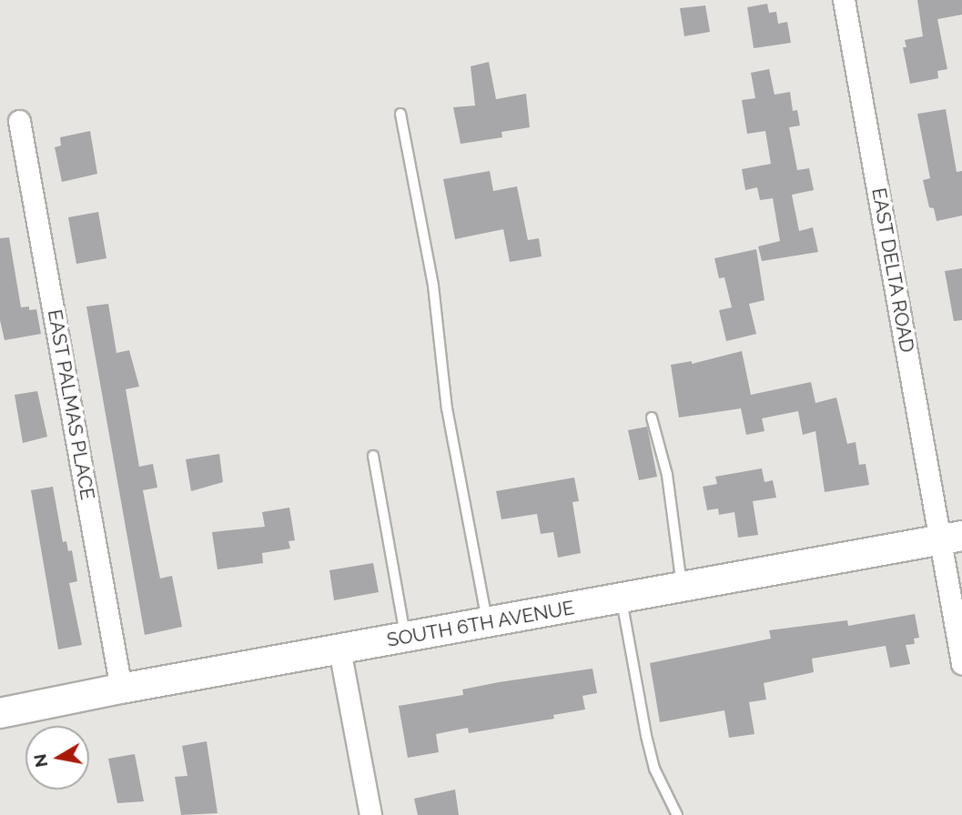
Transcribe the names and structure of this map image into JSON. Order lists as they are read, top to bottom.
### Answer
{
  "streets": {
    "street": ["EAST DELTA ROAD", "EAST PALMAS PLACE", "SOUTH 6TH AVENUE"]
  },
  "crossings": [
    ["EAST DELTA ROAD", "SOUTH 6TH AVENUE"],
    ["EAST PALMAS PLACE", "SOUTH 6TH AVENUE"]
  ],
  "north": "left"
}
